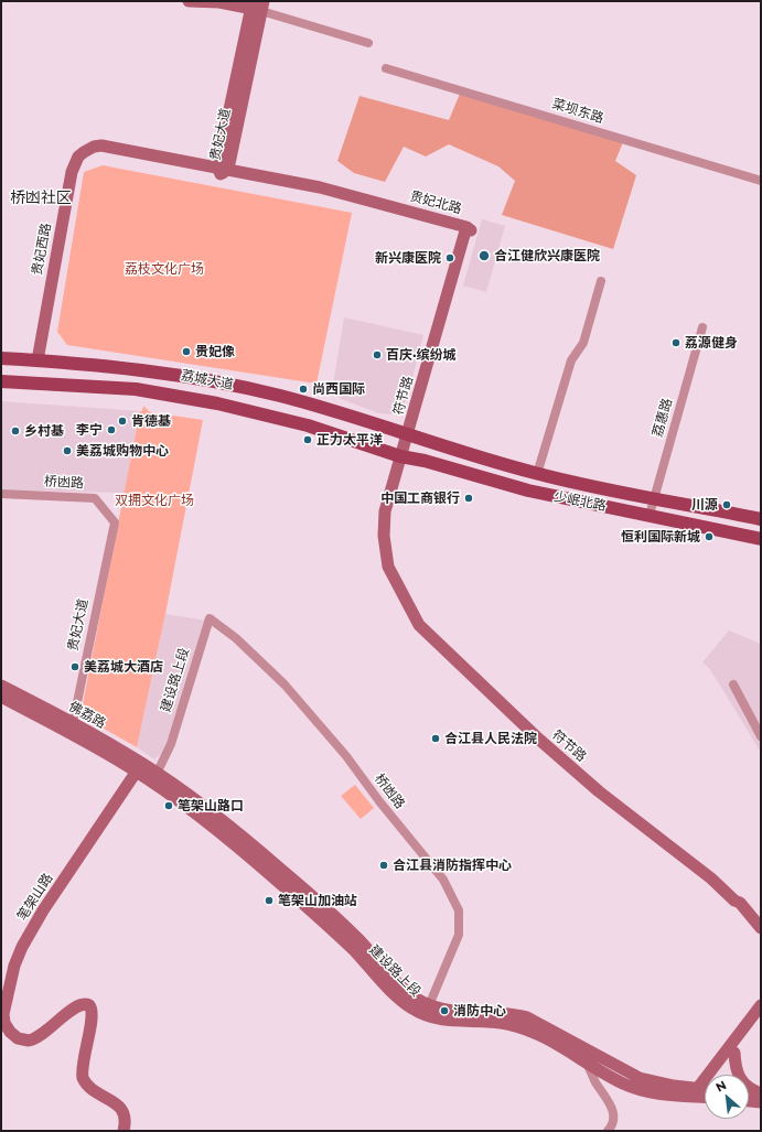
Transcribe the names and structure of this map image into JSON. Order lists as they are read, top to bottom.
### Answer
{
  "streets": {
    "main road": [
      "贵妃大道",
      "贵妃北路",
      "贵妃西路",
      "荔城大道",
      "符节路",
      "少岷北路",
      "建设路上段",
      "佛荔路",
      "笔架山路"
    ],
    "street": ["菜坝东路", "荔惠路", "桥凼路"]
  },
  "crossings": [
    ["贵妃大道", "贵妃北路"],
    ["贵妃大道", "贵妃西路"],
    ["贵妃大道", "桥凼路"],
    ["贵妃大道", "佛荔路"],
    ["贵妃北路", "贵妃西路"],
    ["贵妃北路", "符节路"],
    ["贵妃西路", "荔城大道"],
    ["荔城大道", "符节路"],
    ["荔城大道", "少岷北路"],
    ["符节路", "少岷北路"],
    ["荔惠路", "少岷北路"],
    ["桥凼路", "建设路上段"],
    ["建设路上段", "佛荔路"],
    ["佛荔路", "笔架山路"]
  ],
  "districts": ["桥凼社区"],
  "parks": ["荔枝文化广场", "双拥文化广场"],
  "places": [
    "合江健欣兴康医院",
    "新兴康医院",
    "荔源健身",
    "贵妃像",
    "百庆·缤纷城",
    "尚西国际",
    "肯德基",
    "李宁",
    "乡村基",
    "正力太平洋",
    "美荔城购物中心",
    "中国工商银行",
    "川源",
    "恒利国际新城",
    "美荔城大酒店",
    "合江县人民法院",
    "笔架山路口",
    "合江县消防指挥中心",
    "笔架山加油站",
    "消防中心"
  ],
  "north": "top left"
}
